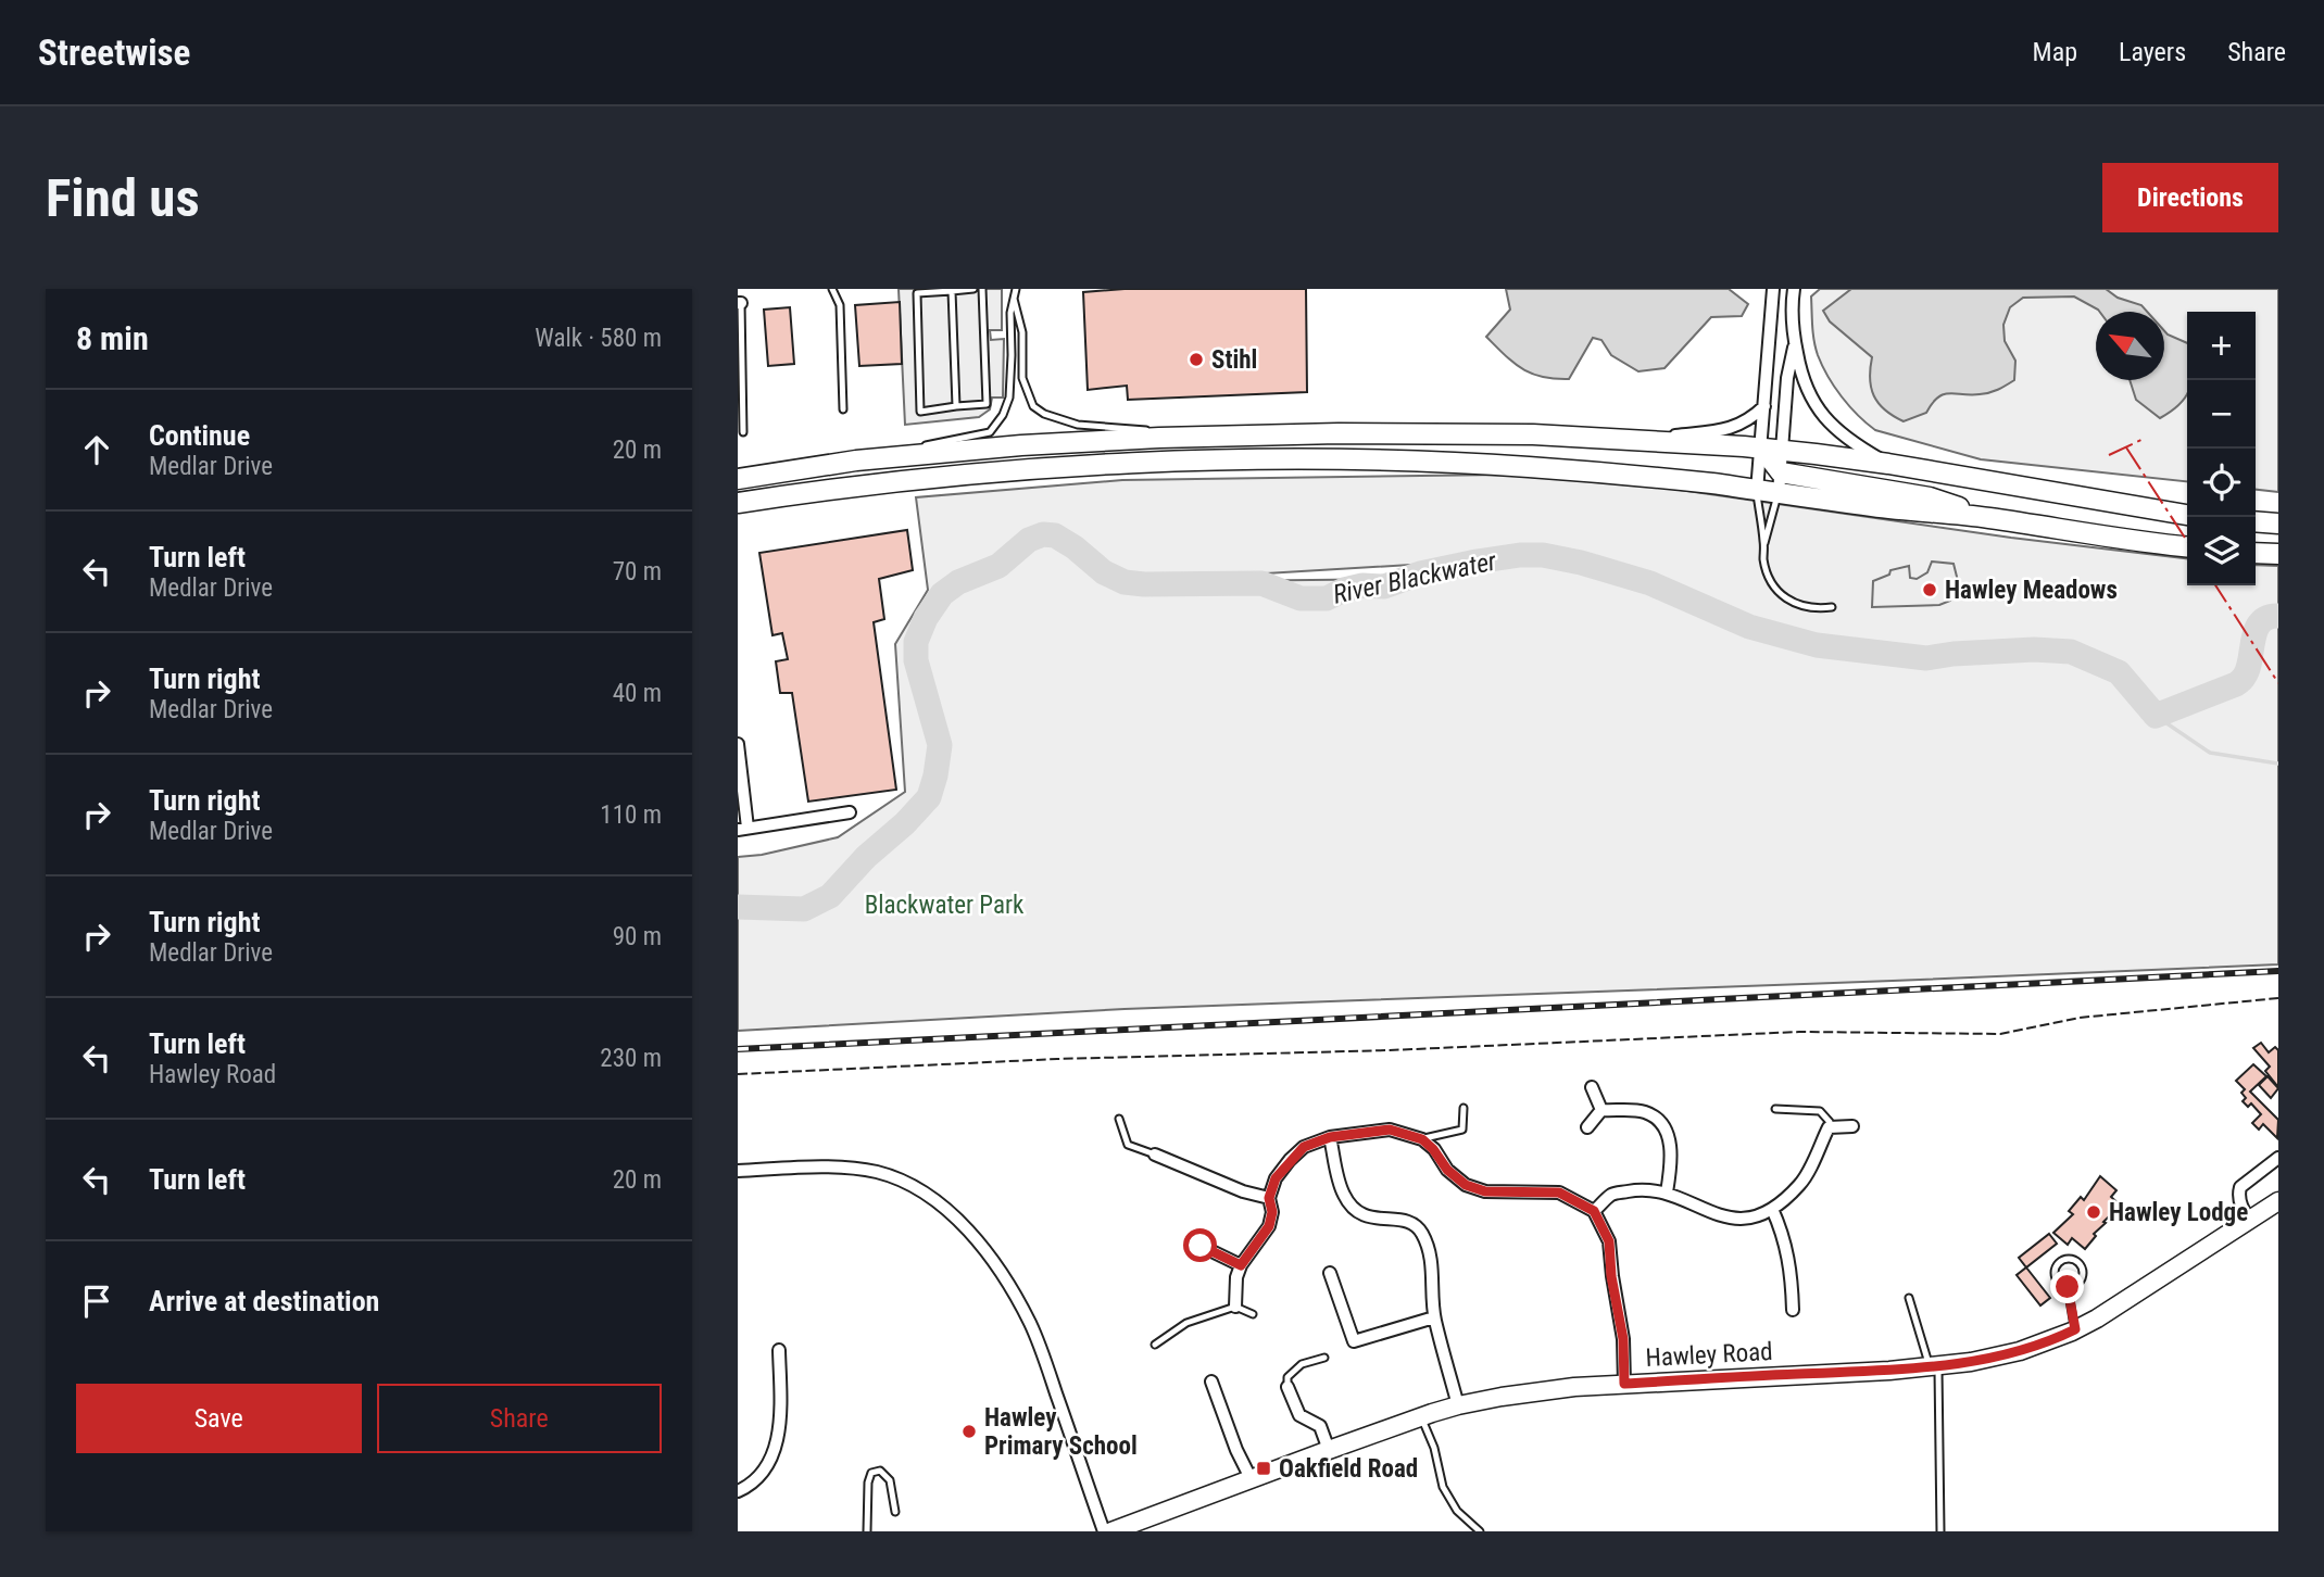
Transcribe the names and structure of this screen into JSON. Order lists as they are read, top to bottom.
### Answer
{
  "streets": {
    "main road": ["Hawley Road"]
  },
  "water": ["River Blackwater"],
  "parks": ["Blackwater Park"],
  "places": {
    "other": [
      "Stihl",
      "Hawley Meadows",
      "Hawley Lodge",
      "Hawley Primary School"
    ],
    "transit": ["Oakfield Road"]
  },
  "north": "top left",
  "page": {
    "header": "Streetwise",
    "nav": ["Map", "Layers", "Share"],
    "buttons": [
      "Directions",
      ["Save", "Share"]
    ],
    "title": "Find us",
    "heading": ["8 min", "Walk · 580 m"],
    "map_buttons": ["+", "−"],
    "list": [
      ["Continue", "Medlar Drive", "20 m"],
      ["Turn left", "Medlar Drive", "70 m"],
      ["Turn right", "Medlar Drive", "40 m"],
      ["Turn right", "Medlar Drive", "110 m"],
      ["Turn right", "Medlar Drive", "90 m"],
      ["Turn left", "Hawley Road", "230 m"],
      ["Turn left", "20 m"],
      "Arrive at destination"
    ]
  }
}
